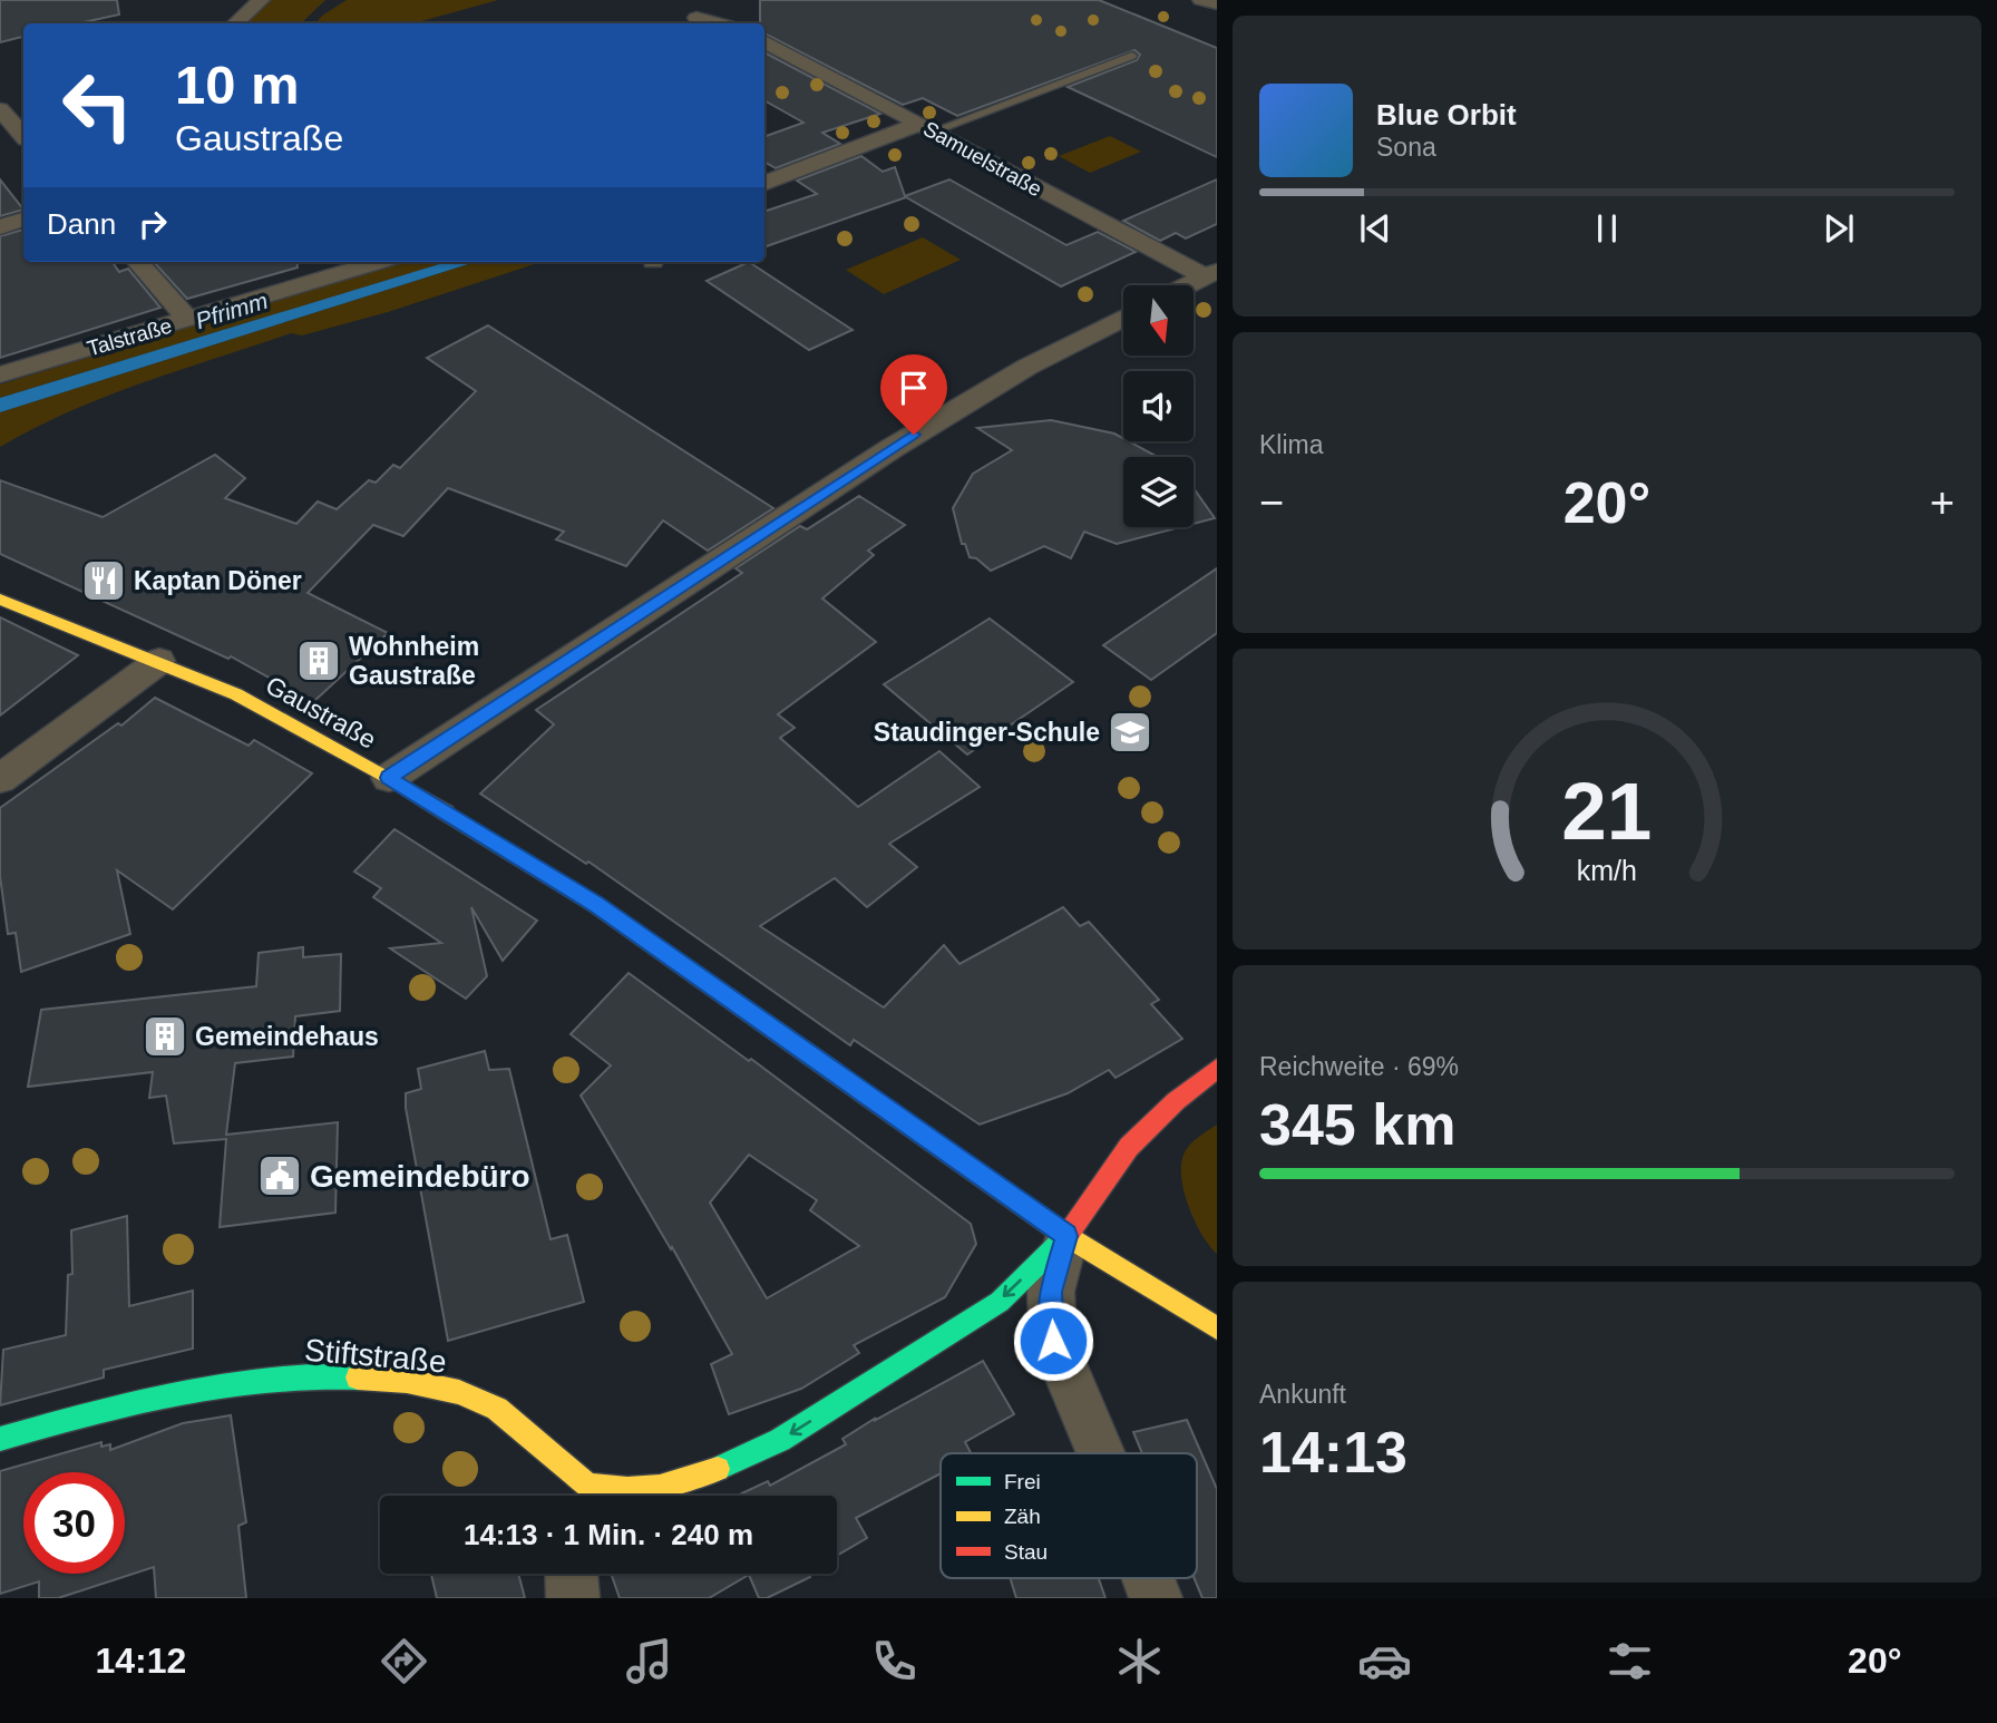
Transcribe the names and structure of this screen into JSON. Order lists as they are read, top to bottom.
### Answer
{
  "streets": {
    "main road": ["Gaustraße", "Stiftstraße"],
    "street": ["Samuelstraße", "Talstraße"]
  },
  "crossings": [
    ["Gaustraße", "Stiftstraße"]
  ],
  "one_way": ["Stiftstraße"],
  "water": ["Pfrimm"],
  "places": {
    "restaurant": ["Kaptan Döner"],
    "building": ["Wohnheim Gaustraße", "Gemeindehaus"],
    "school or university": ["Staudinger-Schule"],
    "public building": ["Gemeindebüro"]
  },
  "legend": ["Frei", "Zäh", "Stau"],
  "north": "bottom",
  "page": {
    "turn": ["10 m", "Gaustraße"],
    "song": ["Blue Orbit", "Sona"],
    "then": "Dann",
    "tile": [
      "Klima",
      ["Reichweite · 69%", "345 km"],
      ["Ankunft", "14:13"]
    ],
    "heat": ["−", "20°", "+"],
    "limit": "30",
    "trip": "14:13 · 1 Min. · 240 m",
    "tabs": ["14:12", "20°"],
    "gauge": ["21", "km/h"]
  }
}
